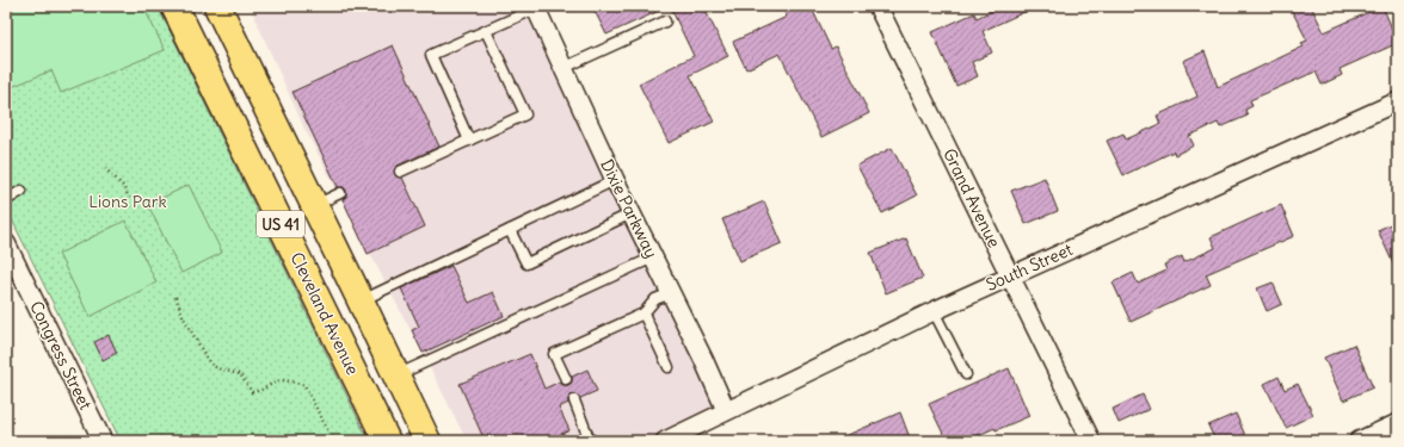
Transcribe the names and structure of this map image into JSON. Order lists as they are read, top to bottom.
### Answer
{
  "streets": {
    "main road": ["US 41", "Cleveland Avenue"],
    "street": [
      "Grand Avenue",
      "Dixie Parkway",
      "South Street",
      "Congress Street"
    ]
  },
  "crossings": [
    ["Grand Avenue", "South Street"],
    ["Dixie Parkway", "South Street"]
  ],
  "parks": ["Lions Park"]
}
